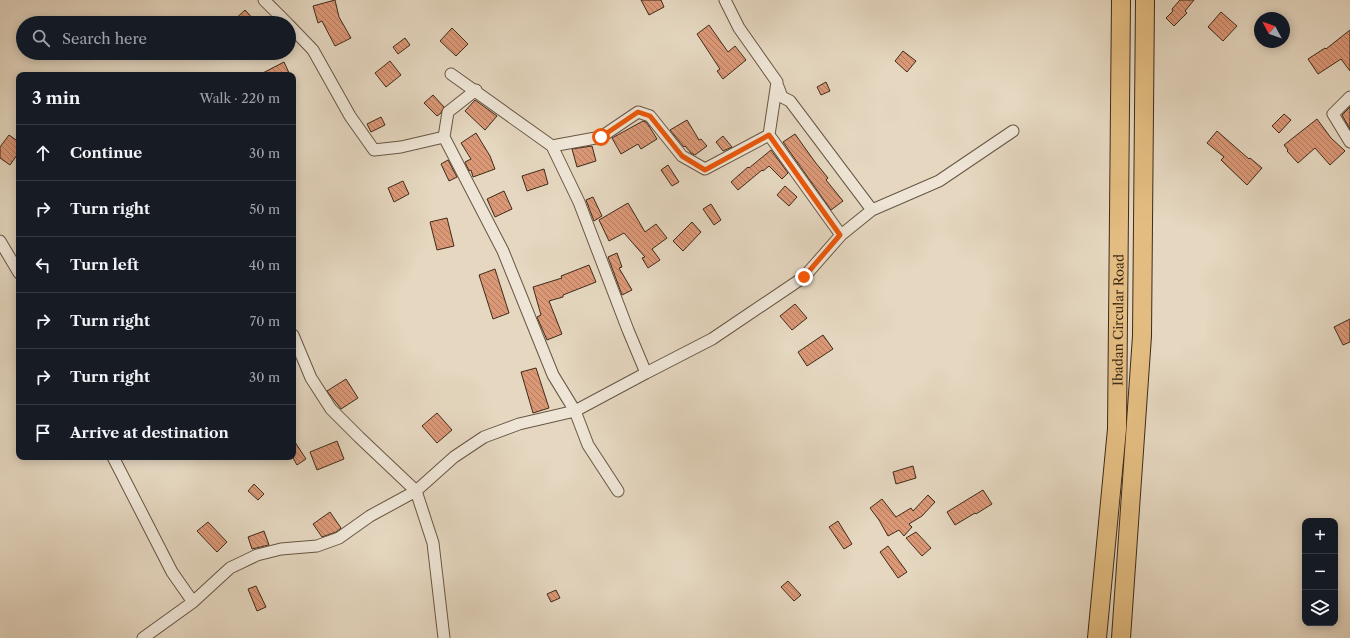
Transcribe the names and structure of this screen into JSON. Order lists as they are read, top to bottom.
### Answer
{
  "streets": {
    "highway": ["Ibadan Circular Road"]
  },
  "north": "top left",
  "page": {
    "search": "Search here",
    "heading": ["3 min", "Walk · 220 m"],
    "list": [
      ["Continue", "30 m"],
      ["Turn right", "50 m"],
      ["Turn left", "40 m"],
      ["Turn right", "70 m"],
      ["Turn right", "30 m"],
      "Arrive at destination"
    ],
    "map_buttons": ["+", "−"]
  }
}
